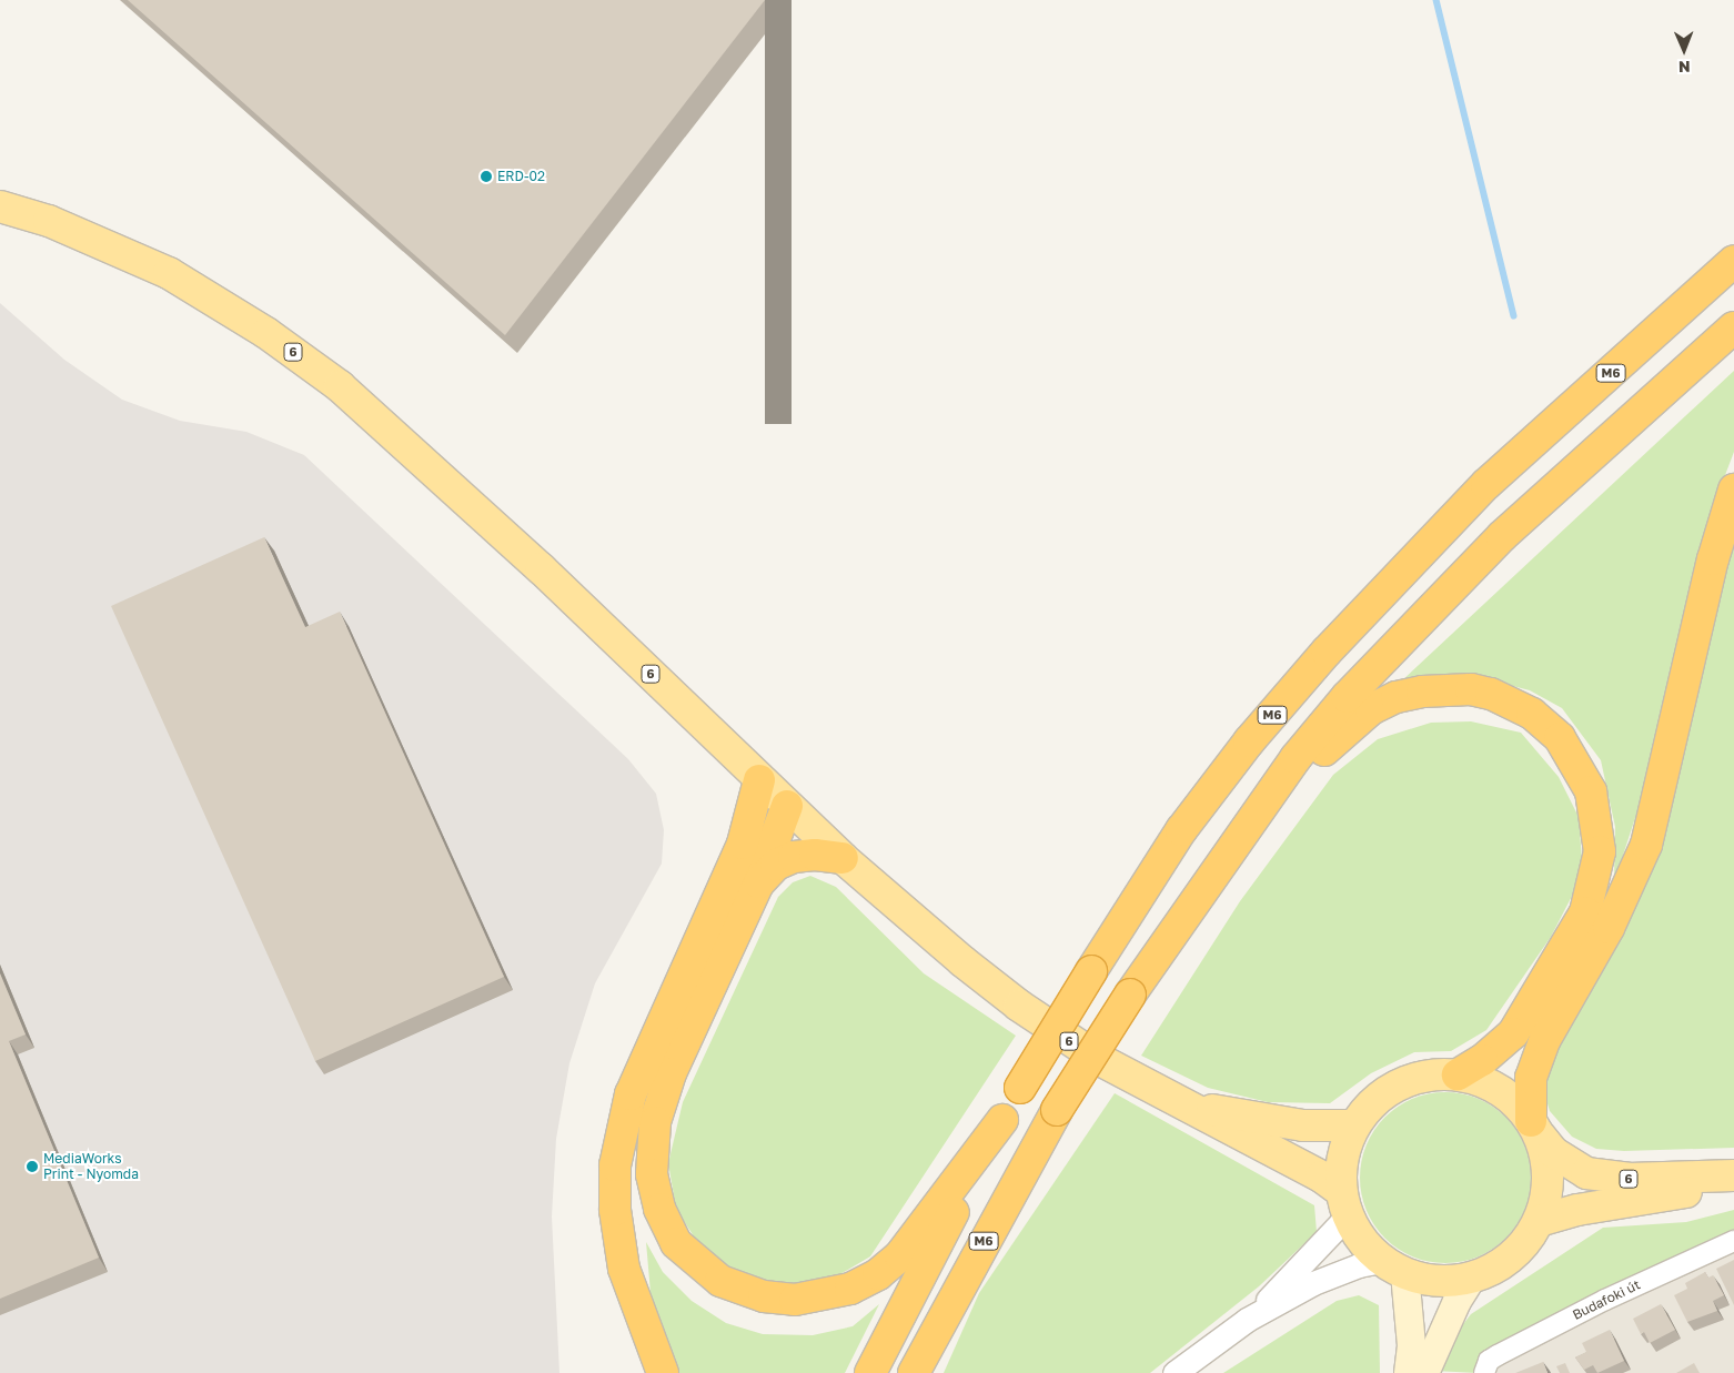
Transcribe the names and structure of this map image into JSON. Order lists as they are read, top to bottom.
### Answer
{
  "streets": {
    "highway": ["M6"],
    "main road": ["6"],
    "street": ["Budafoki út"]
  },
  "places": ["ERD-02", "MediaWorks Print - Nyomda"],
  "north": "bottom"
}
